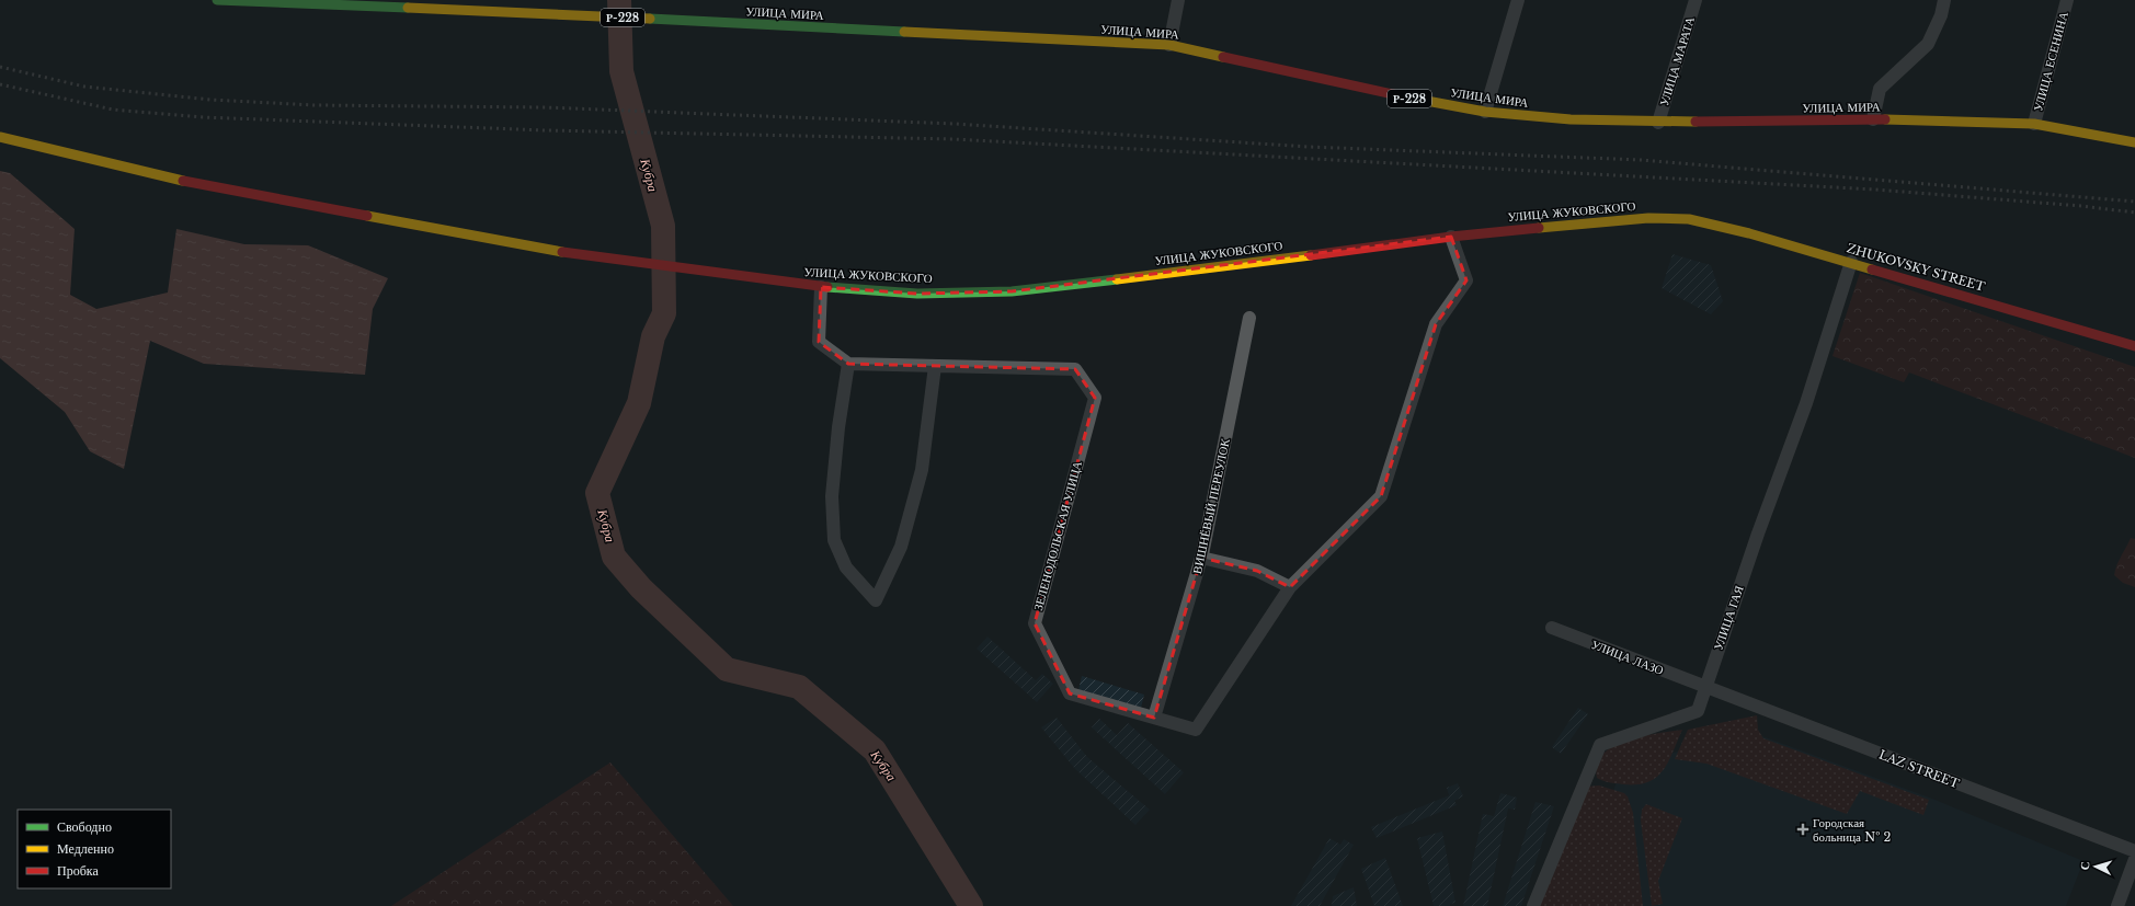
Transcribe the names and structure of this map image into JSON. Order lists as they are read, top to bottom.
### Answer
{
  "streets": {
    "main road": [
      "УЛИЦА МИРА",
      "Р-228",
      "УЛИЦА ЖУКОВСКОГО",
      "ZHUKOVSKY STREET"
    ],
    "street": [
      "УЛИЦА МАРАТА",
      "УЛИЦА ЕСЕНИНА",
      "ВИШНЁВЫЙ ПЕРЕУЛОК",
      "ЗЕЛЕНОДОЛЬСКАЯ УЛИЦА",
      "УЛИЦА ГАЯ",
      "УЛИЦА ЛАЗО",
      "LAZ STREET"
    ]
  },
  "crossings": [
    ["УЛИЦА МИРА", "УЛИЦА МАРАТА"],
    ["УЛИЦА МИРА", "УЛИЦА ЕСЕНИНА"],
    ["УЛИЦА ЖУКОВСКОГО", "ZHUKOVSKY STREET"],
    ["ZHUKOVSKY STREET", "УЛИЦА ГАЯ"],
    ["ВИШНЁВЫЙ ПЕРЕУЛОК", "ЗЕЛЕНОДОЛЬСКАЯ УЛИЦА"],
    ["УЛИЦА ГАЯ", "УЛИЦА ЛАЗО"],
    ["УЛИЦА ГАЯ", "LAZ STREET"],
    ["УЛИЦА ЛАЗО", "LAZ STREET"]
  ],
  "water": ["Кубра"],
  "places": {
    "health": ["Городская больница № 2"]
  },
  "legend": ["Свободно", "Медленно", "Пробка"],
  "north": "left"
}
